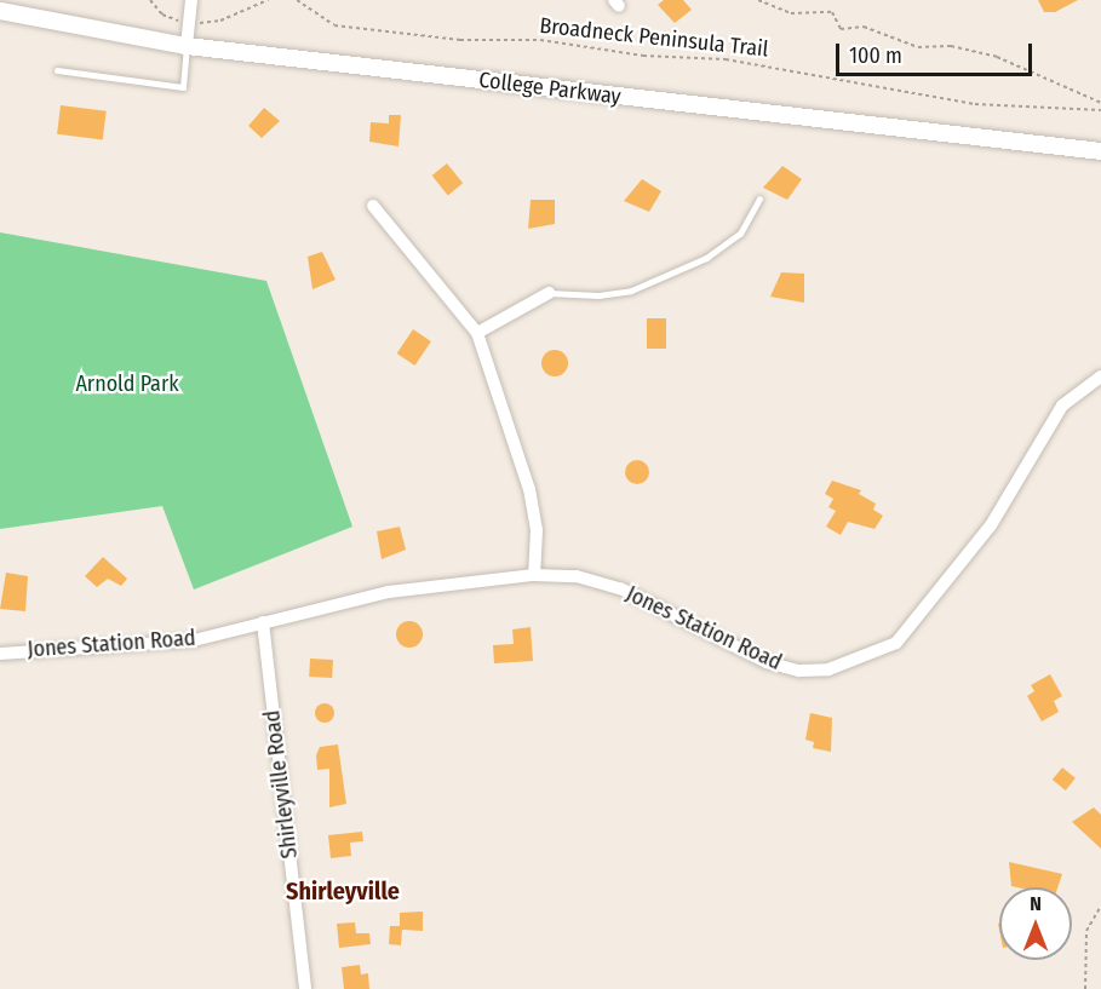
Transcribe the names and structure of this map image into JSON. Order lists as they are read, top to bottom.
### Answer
{
  "streets": {
    "main road": ["College Parkway"],
    "street": ["Jones Station Road", "Shirleyville Road"],
    "path": ["Broadneck Peninsula Trail"]
  },
  "crossings": [
    ["Jones Station Road", "Shirleyville Road"]
  ],
  "districts": ["Shirleyville"],
  "parks": ["Arnold Park"],
  "scale_bar": "100 m",
  "north": "top"
}
